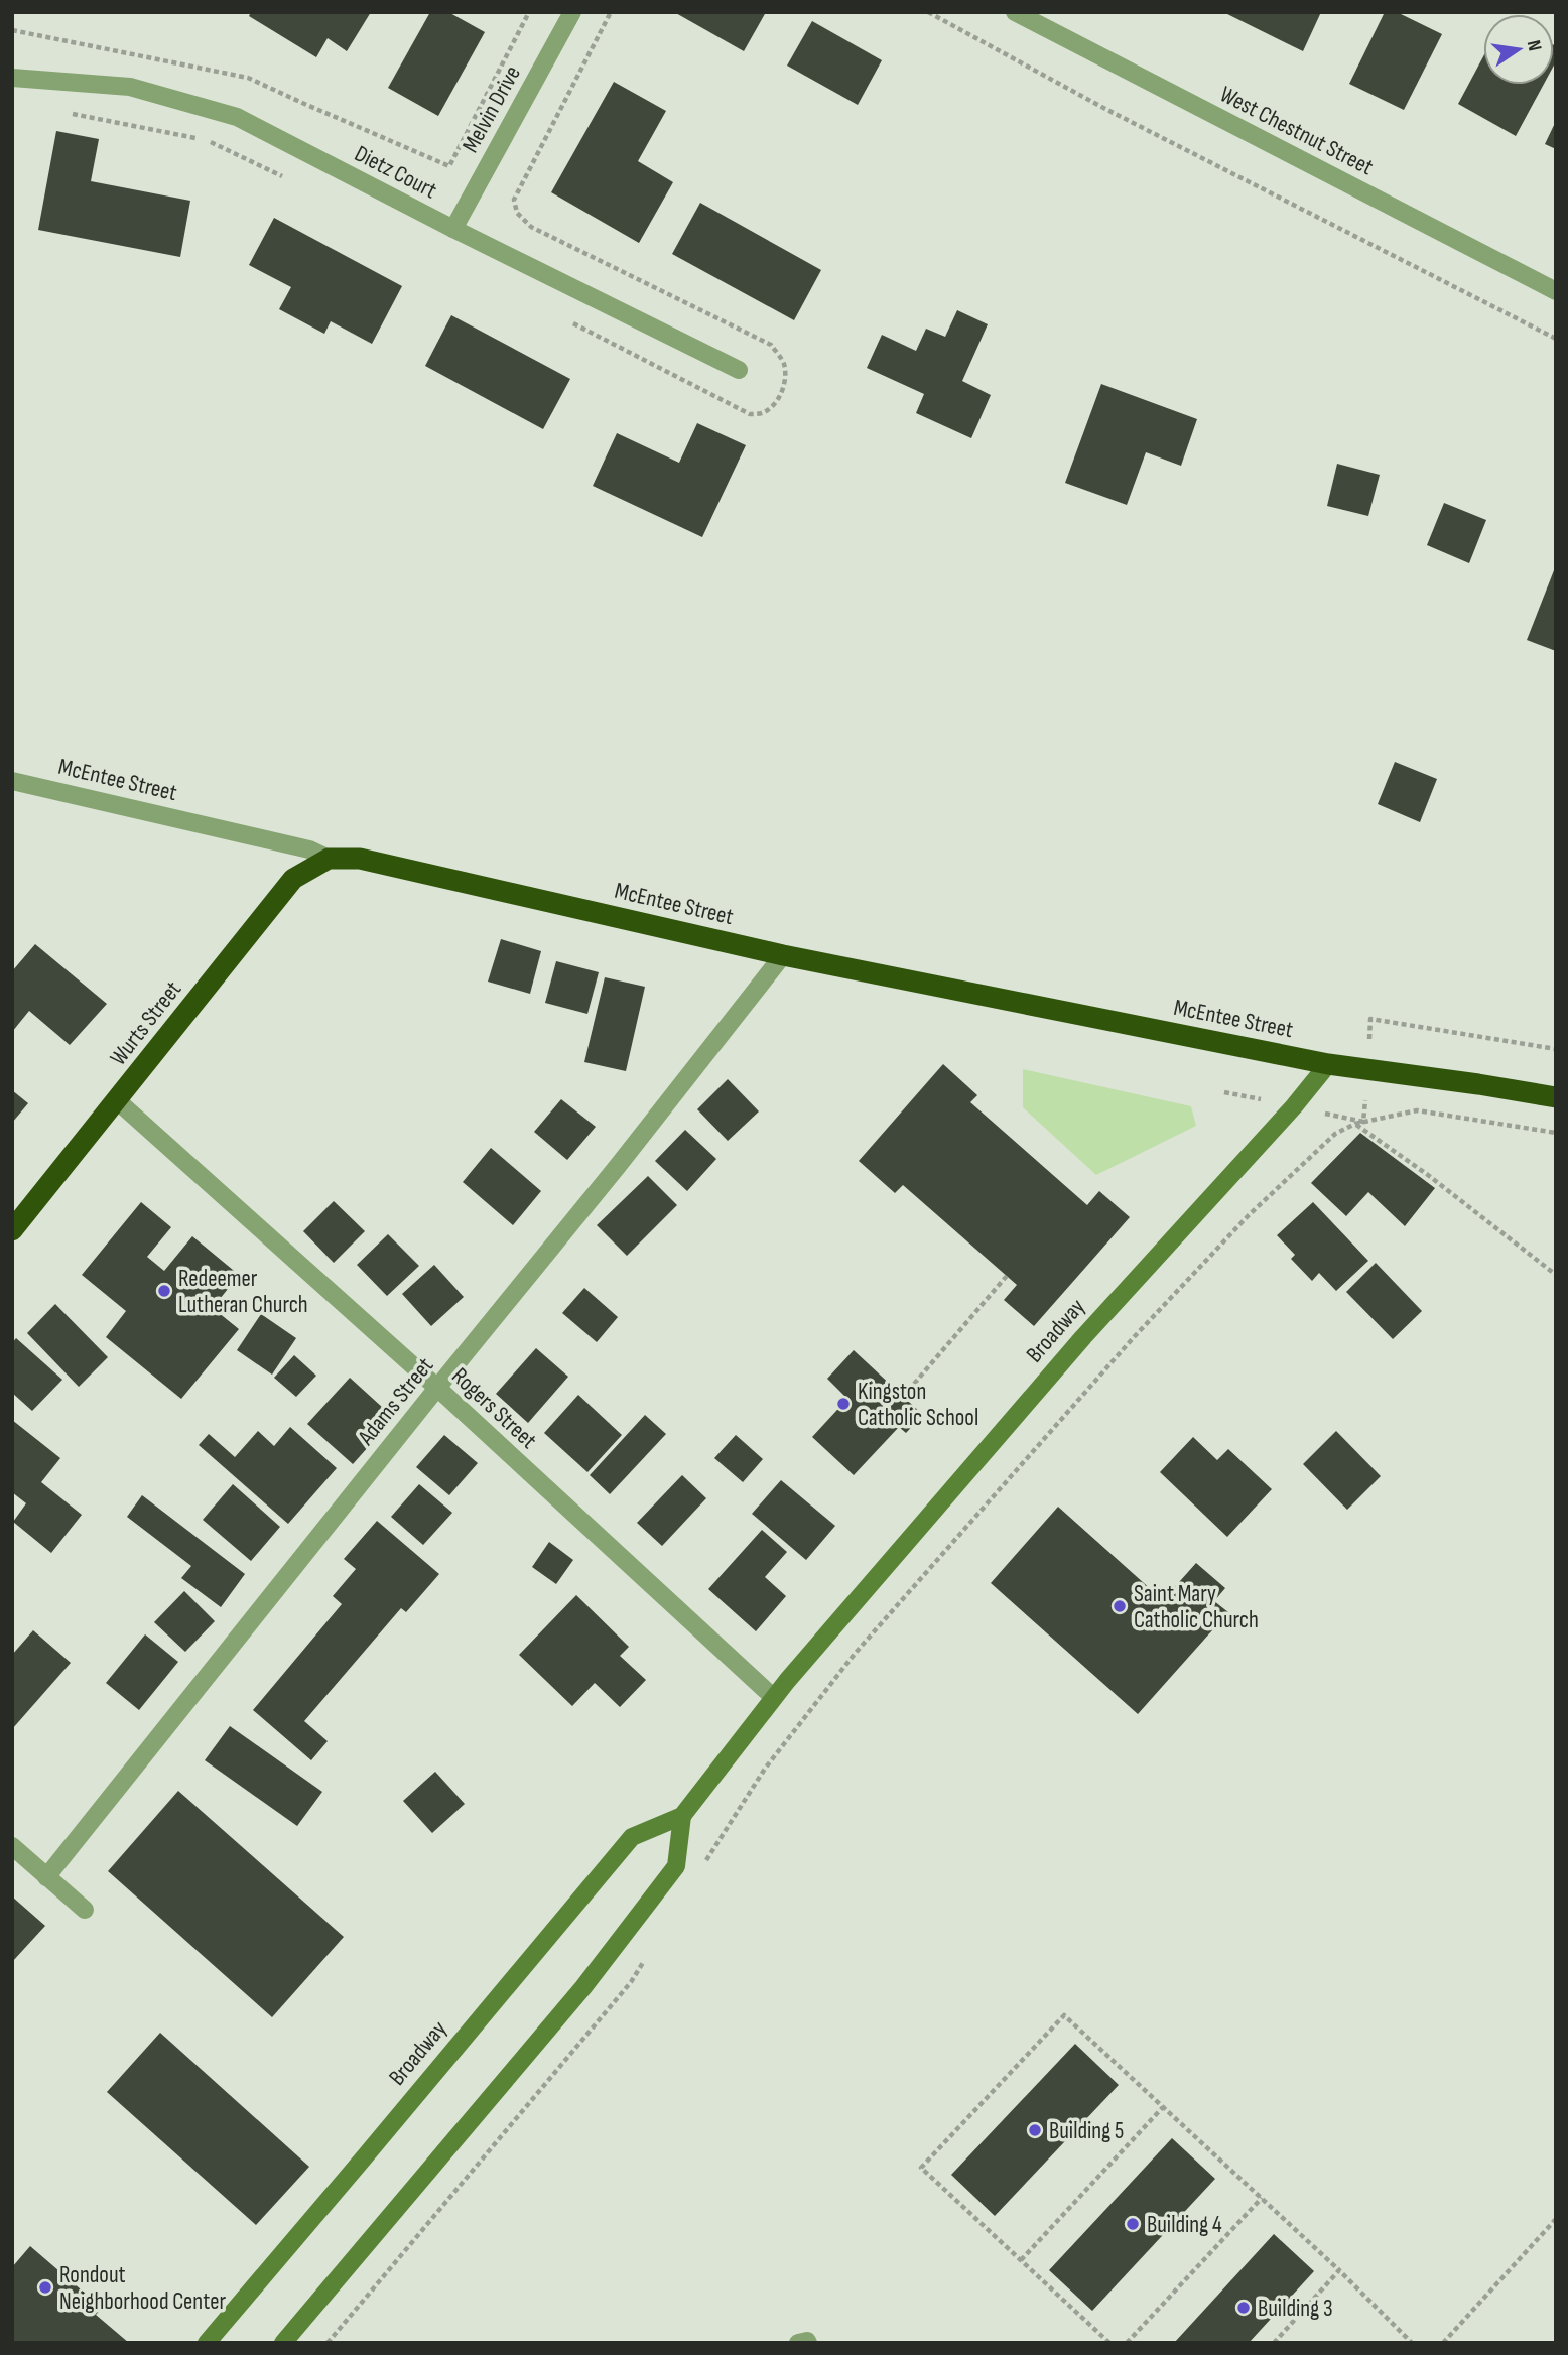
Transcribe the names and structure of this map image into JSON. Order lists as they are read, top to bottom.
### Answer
{
  "streets": {
    "highway": ["McEntee Street", "Wurts Street"],
    "street": [
      "Melvin Drive",
      "West Chestnut Street",
      "Dietz Court",
      "Broadway",
      "Adams Street",
      "Rogers Street"
    ]
  },
  "crossings": [
    ["Melvin Drive", "Dietz Court"],
    ["McEntee Street", "Wurts Street"],
    ["McEntee Street", "Broadway"],
    ["McEntee Street", "Adams Street"],
    ["Wurts Street", "Rogers Street"],
    ["Broadway", "Rogers Street"],
    ["Adams Street", "Rogers Street"]
  ],
  "places": [
    "Redeemer Lutheran Church",
    "Kingston Catholic School",
    "Saint Mary Catholic Church",
    "Building 5",
    "Building 4",
    "Rondout Neighborhood Center",
    "Building 3"
  ],
  "north": "right"
}
